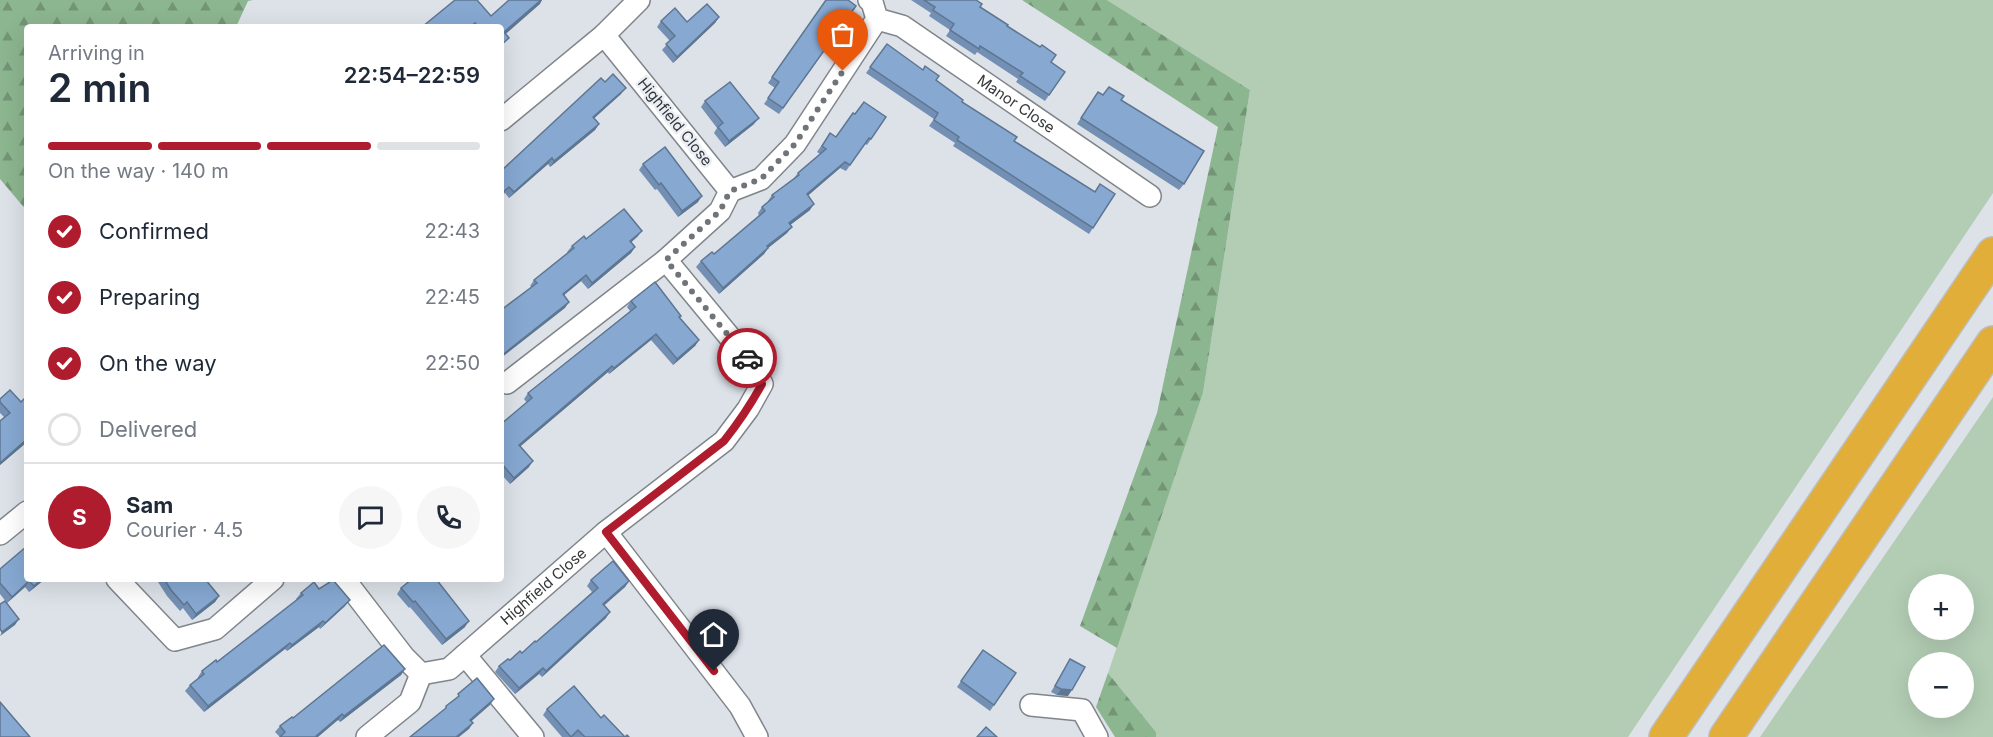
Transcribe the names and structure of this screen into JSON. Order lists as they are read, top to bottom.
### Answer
{
  "streets": {
    "street": ["Manor Close", "Highfield Close"]
  },
  "crossings": [
    ["Manor Close", "Highfield Close"]
  ],
  "page": {
    "heading": ["2 min", "Arriving in", "22:54–22:59"],
    "panel": ["Sam", "Courier · 4.5"],
    "bar": "On the way · 140 m",
    "list": [
      ["Confirmed", "22:43"],
      ["Preparing", "22:45"],
      ["On the way", "22:50"],
      "Delivered"
    ],
    "round": "S",
    "map_buttons": ["+", "−"]
  }
}
